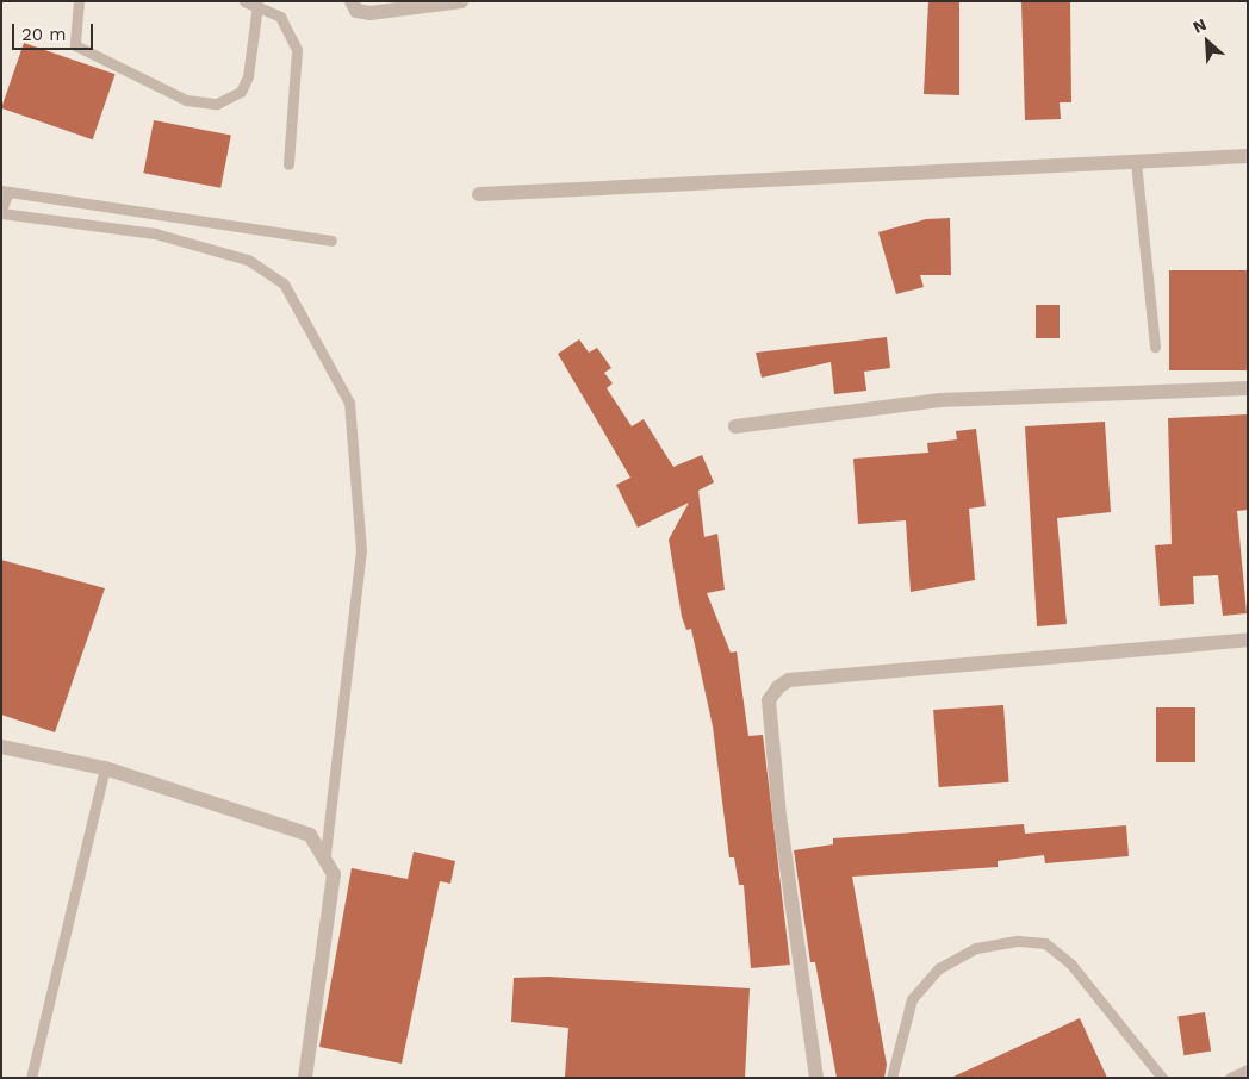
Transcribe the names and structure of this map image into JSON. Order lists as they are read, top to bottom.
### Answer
{
  "scale_bar": "20 m",
  "north": "top left"
}
